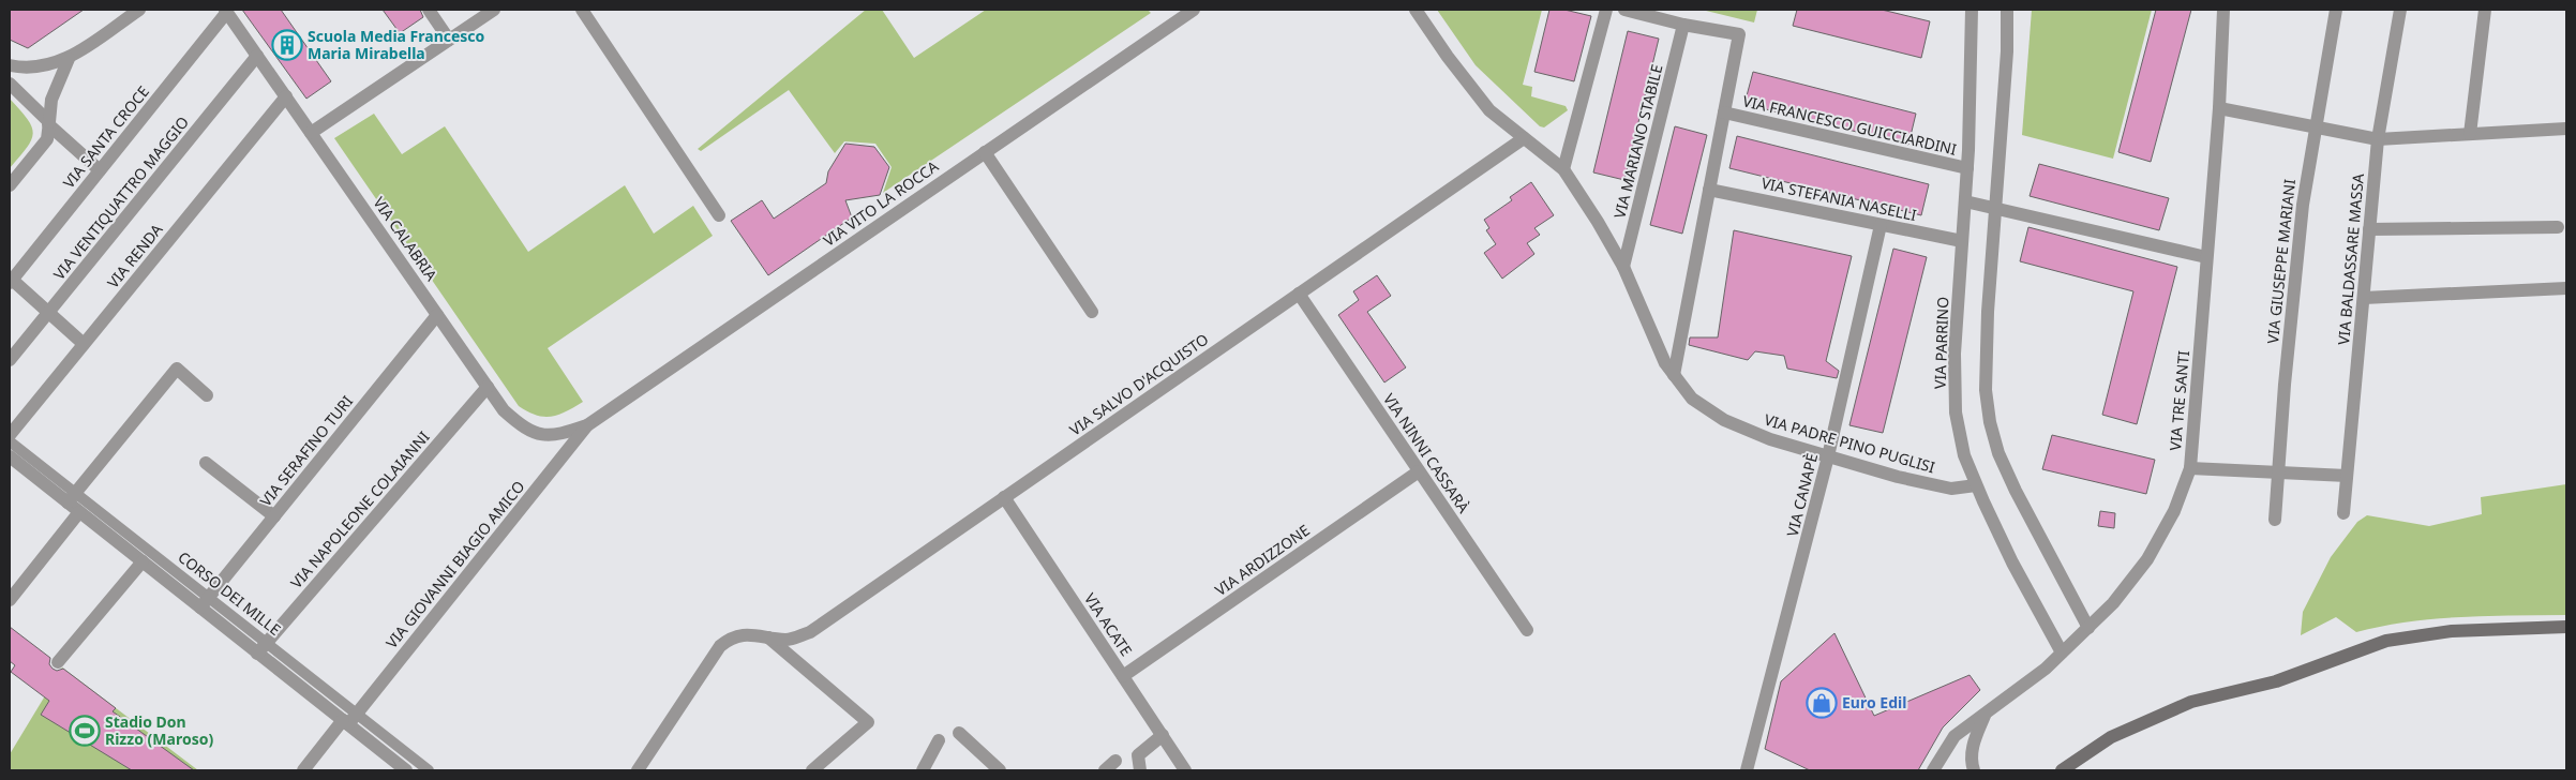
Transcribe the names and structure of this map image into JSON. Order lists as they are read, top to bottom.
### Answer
{
  "streets": {
    "street": [
      "VIA FRANCESCO GUICCIARDINI",
      "VIA SANTA CROCE",
      "VIA MARIANO STABILE",
      "VIA VENTIQUATTRO MAGGIO",
      "VIA STEFANIA NASELLI",
      "VIA VITO LA ROCCA",
      "VIA CALABRIA",
      "VIA RENDA",
      "VIA BALDASSARE MASSA",
      "VIA GIUSEPPE MARIANI",
      "VIA PARRINO",
      "VIA SALVO D'ACQUISTO",
      "VIA TRE SANTI",
      "VIA PADRE PINO PUGLISI",
      "VIA SERAFINO TURI",
      "VIA NINNI CASSARÀ",
      "VIA CANAPÈ",
      "VIA NAPOLEONE COLAIANNI",
      "VIA ARDIZZONE",
      "VIA GIOVANNI BIAGIO AMICO",
      "CORSO DEI MILLE",
      "VIA ACATE"
    ]
  },
  "crossings": [
    ["VIA FRANCESCO GUICCIARDINI", "VIA PARRINO"],
    ["VIA SANTA CROCE", "VIA CALABRIA"],
    ["VIA MARIANO STABILE", "VIA PADRE PINO PUGLISI"],
    ["VIA VENTIQUATTRO MAGGIO", "VIA CALABRIA"],
    ["VIA STEFANIA NASELLI", "VIA PARRINO"],
    ["VIA STEFANIA NASELLI", "VIA CANAPÈ"],
    ["VIA VITO LA ROCCA", "VIA CALABRIA"],
    ["VIA VITO LA ROCCA", "VIA GIOVANNI BIAGIO AMICO"],
    ["VIA CALABRIA", "VIA RENDA"],
    ["VIA CALABRIA", "VIA SERAFINO TURI"],
    ["VIA CALABRIA", "VIA NAPOLEONE COLAIANNI"],
    ["VIA CALABRIA", "VIA GIOVANNI BIAGIO AMICO"],
    ["VIA PARRINO", "VIA TRE SANTI"],
    ["VIA PARRINO", "VIA PADRE PINO PUGLISI"],
    ["VIA SALVO D'ACQUISTO", "VIA PADRE PINO PUGLISI"],
    ["VIA SALVO D'ACQUISTO", "VIA NINNI CASSARÀ"],
    ["VIA SALVO D'ACQUISTO", "VIA ACATE"],
    ["VIA PADRE PINO PUGLISI", "VIA CANAPÈ"],
    ["VIA SERAFINO TURI", "CORSO DEI MILLE"],
    ["VIA NINNI CASSARÀ", "VIA ARDIZZONE"],
    ["VIA NAPOLEONE COLAIANNI", "CORSO DEI MILLE"],
    ["VIA ARDIZZONE", "VIA ACATE"],
    ["VIA GIOVANNI BIAGIO AMICO", "CORSO DEI MILLE"]
  ],
  "places": {
    "building": ["Scuola Media Francesco Maria Mirabella"],
    "shop": ["Euro Edil"],
    "sports": ["Stadio Don Rizzo (Maroso)"]
  }
}
